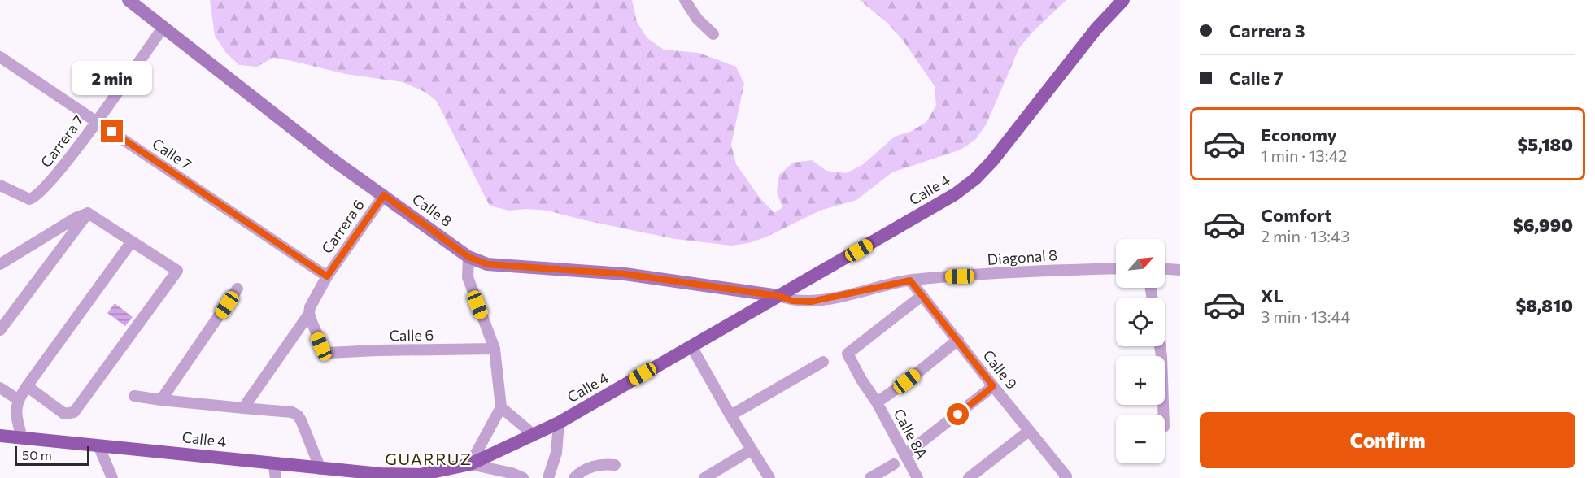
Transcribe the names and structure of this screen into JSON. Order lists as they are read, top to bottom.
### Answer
{
  "streets": {
    "main road": ["Calle 4", "Calle 8"],
    "street": [
      "Carrera 7",
      "Calle 7",
      "Carrera 6",
      "Diagonal 8",
      "Calle 6",
      "Calle 9",
      "Calle 8A"
    ]
  },
  "crossings": [
    ["Carrera 7", "Calle 7"],
    ["Carrera 7", "Calle 8"],
    ["Calle 7", "Carrera 6"],
    ["Calle 4", "Calle 8"],
    ["Calle 4", "Diagonal 8"],
    ["Calle 8", "Carrera 6"],
    ["Calle 8", "Diagonal 8"],
    ["Carrera 6", "Calle 6"],
    ["Diagonal 8", "Calle 9"],
    ["Calle 9", "Calle 8A"]
  ],
  "districts": ["GUARRUZ"],
  "scale_bar": "50 m",
  "north": "top right",
  "page": {
    "banner": ["Carrera 3", "Calle 7"],
    "bubble": "2 min",
    "list": [
      {
        "name": "Economy",
        "note": "1 min · 13:42",
        "value": "$5,180"
      },
      {
        "name": "Comfort",
        "note": "2 min · 13:43",
        "value": "$6,990"
      },
      {
        "name": "XL",
        "note": "3 min · 13:44",
        "value": "$8,810"
      }
    ],
    "map_buttons": ["+", "−"],
    "buttons": "Confirm",
    "scale": "50 m"
  }
}
